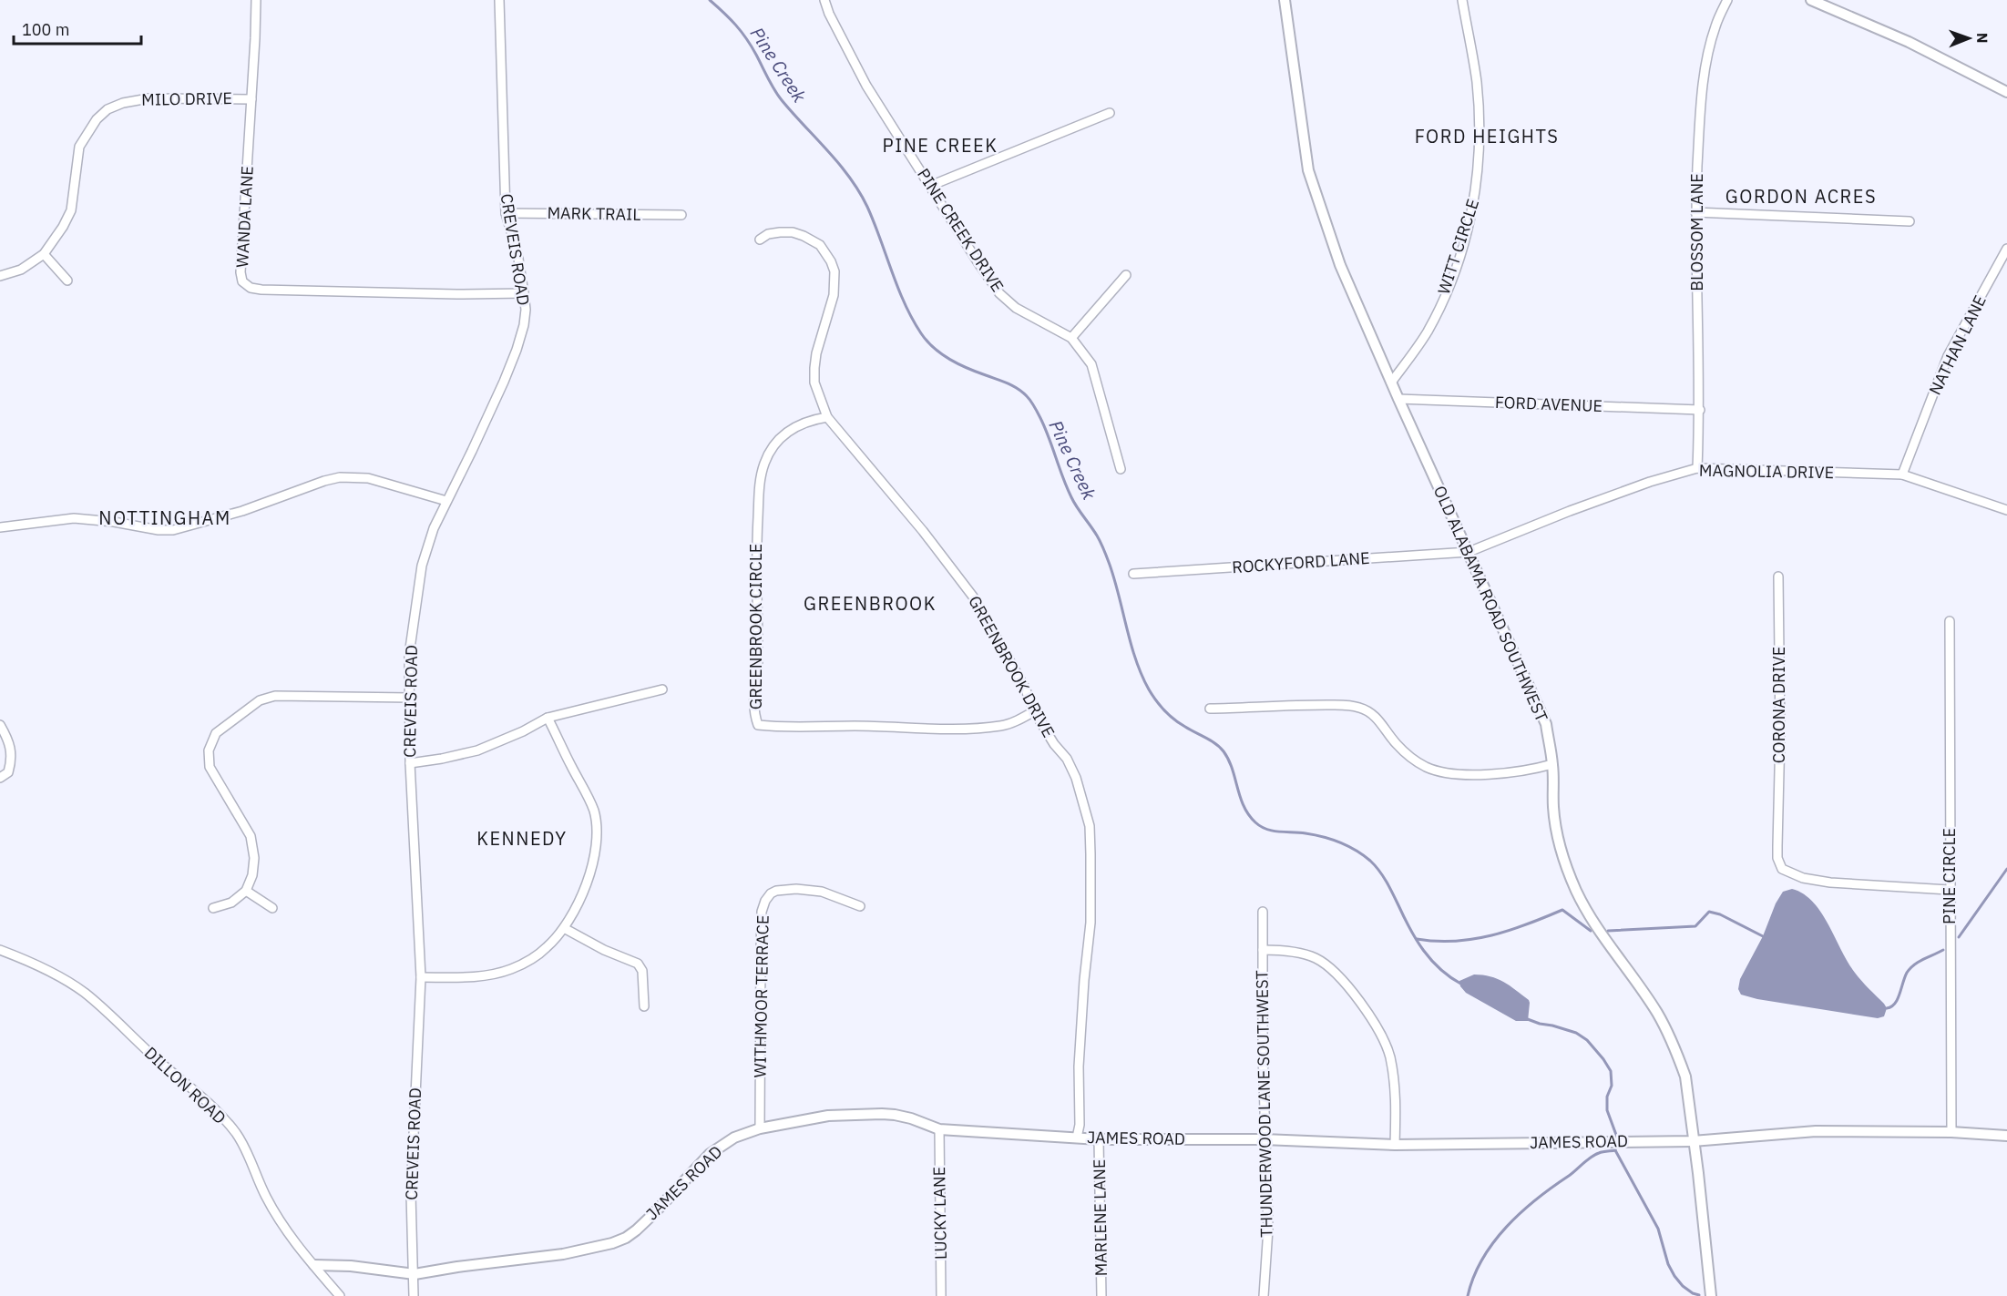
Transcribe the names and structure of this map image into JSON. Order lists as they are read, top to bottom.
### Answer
{
  "streets": {
    "street": [
      "MILO DRIVE",
      "MARK TRAIL",
      "WANDA LANE",
      "PINE CREEK DRIVE",
      "BLOSSOM LANE",
      "WITT CIRCLE",
      "CREVEIS ROAD",
      "NATHAN LANE",
      "FORD AVENUE",
      "MAGNOLIA DRIVE",
      "ROCKYFORD LANE",
      "OLD ALABAMA ROAD SOUTHWEST",
      "GREENBROOK CIRCLE",
      "GREENBROOK DRIVE",
      "CORONA DRIVE",
      "PINE CIRCLE",
      "WITHMOOR TERRACE",
      "DILLON ROAD",
      "THUNDERWOOD LANE SOUTHWEST",
      "JAMES ROAD",
      "LUCKY LANE",
      "MARLENE LANE"
    ]
  },
  "crossings": [
    ["MILO DRIVE", "WANDA LANE"],
    ["MARK TRAIL", "CREVEIS ROAD"],
    ["WANDA LANE", "CREVEIS ROAD"],
    ["BLOSSOM LANE", "FORD AVENUE"],
    ["BLOSSOM LANE", "MAGNOLIA DRIVE"],
    ["WITT CIRCLE", "OLD ALABAMA ROAD SOUTHWEST"],
    ["CREVEIS ROAD", "JAMES ROAD"],
    ["NATHAN LANE", "MAGNOLIA DRIVE"],
    ["FORD AVENUE", "OLD ALABAMA ROAD SOUTHWEST"],
    ["MAGNOLIA DRIVE", "ROCKYFORD LANE"],
    ["MAGNOLIA DRIVE", "OLD ALABAMA ROAD SOUTHWEST"],
    ["ROCKYFORD LANE", "OLD ALABAMA ROAD SOUTHWEST"],
    ["OLD ALABAMA ROAD SOUTHWEST", "JAMES ROAD"],
    ["GREENBROOK CIRCLE", "GREENBROOK DRIVE"],
    ["GREENBROOK DRIVE", "JAMES ROAD"],
    ["CORONA DRIVE", "PINE CIRCLE"],
    ["PINE CIRCLE", "JAMES ROAD"],
    ["WITHMOOR TERRACE", "JAMES ROAD"],
    ["DILLON ROAD", "JAMES ROAD"],
    ["THUNDERWOOD LANE SOUTHWEST", "JAMES ROAD"],
    ["JAMES ROAD", "LUCKY LANE"],
    ["JAMES ROAD", "MARLENE LANE"]
  ],
  "districts": [
    "FORD HEIGHTS",
    "PINE CREEK",
    "GORDON ACRES",
    "NOTTINGHAM",
    "GREENBROOK",
    "KENNEDY"
  ],
  "water": ["Pine Creek"],
  "scale_bar": "100 m",
  "north": "right"
}
